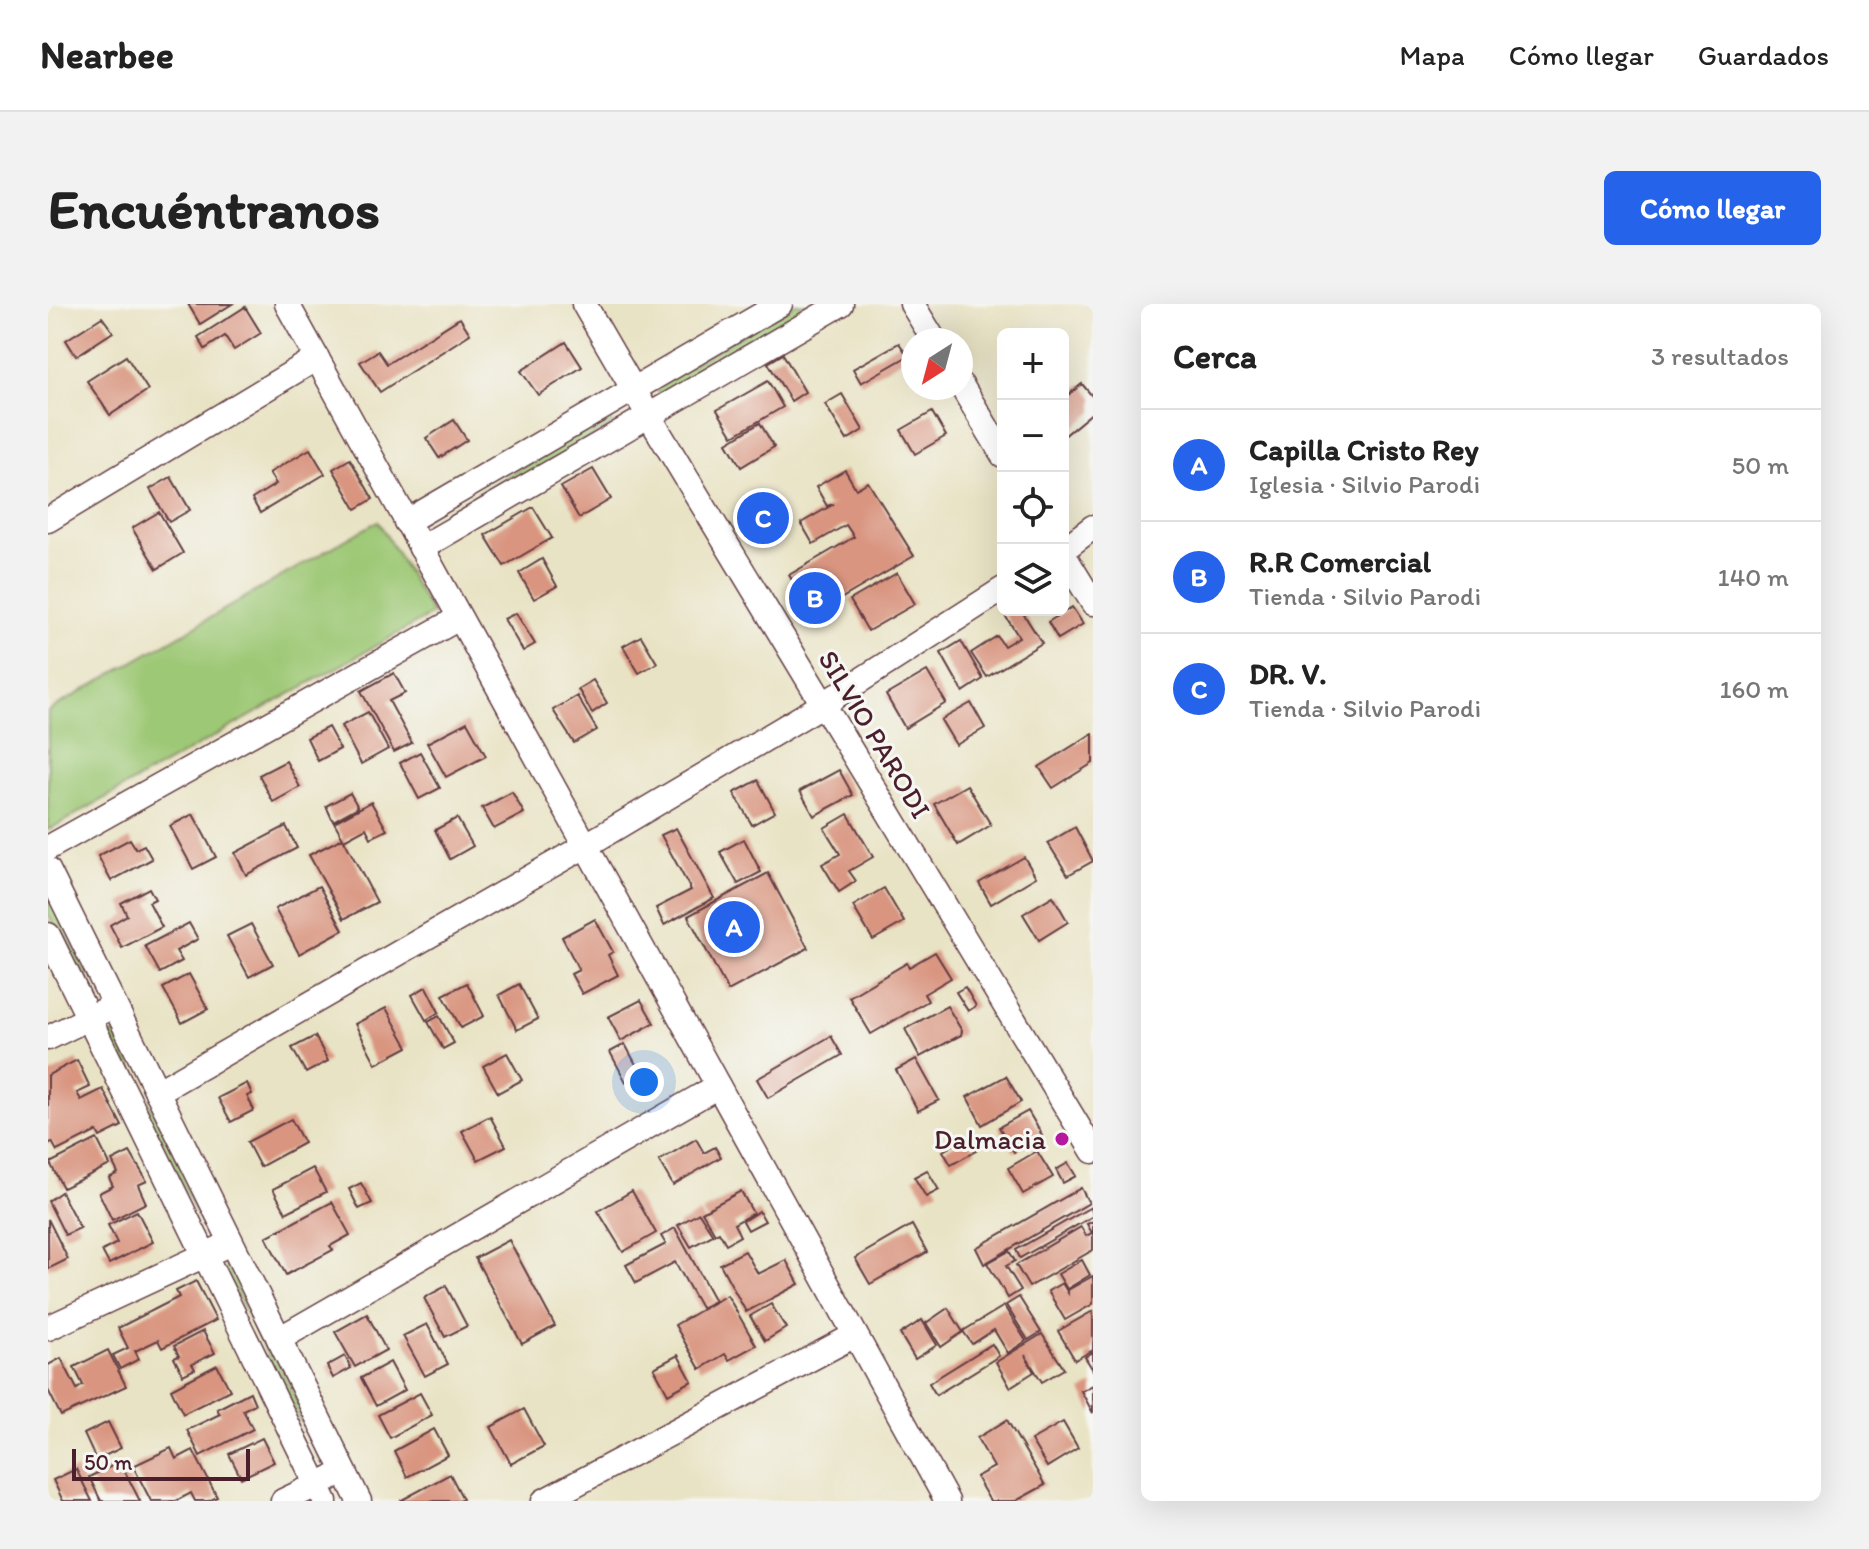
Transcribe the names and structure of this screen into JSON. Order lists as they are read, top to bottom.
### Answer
{
  "streets": {
    "street": ["SILVIO PARODI"]
  },
  "places": ["Dalmacia"],
  "scale_bar": "50 m",
  "north": "bottom left",
  "page": {
    "header": "Nearbee",
    "nav": ["Mapa", "Cómo llegar", "Guardados"],
    "buttons": "Cómo llegar",
    "title": "Encuéntranos",
    "heading": ["Cerca", "3 resultados"],
    "map_buttons": ["+", "−"],
    "list": [
      {
        "mark": "A",
        "name": "Capilla Cristo Rey",
        "note": "Iglesia · Silvio Parodi",
        "value": "50 m"
      },
      {
        "mark": "B",
        "name": "R.R Comercial",
        "note": "Tienda · Silvio Parodi",
        "value": "140 m"
      },
      {
        "mark": "C",
        "name": "DR. V.",
        "note": "Tienda · Silvio Parodi",
        "value": "160 m"
      }
    ],
    "pins": ["C", "B", "A"],
    "scale": "50 m"
  }
}
